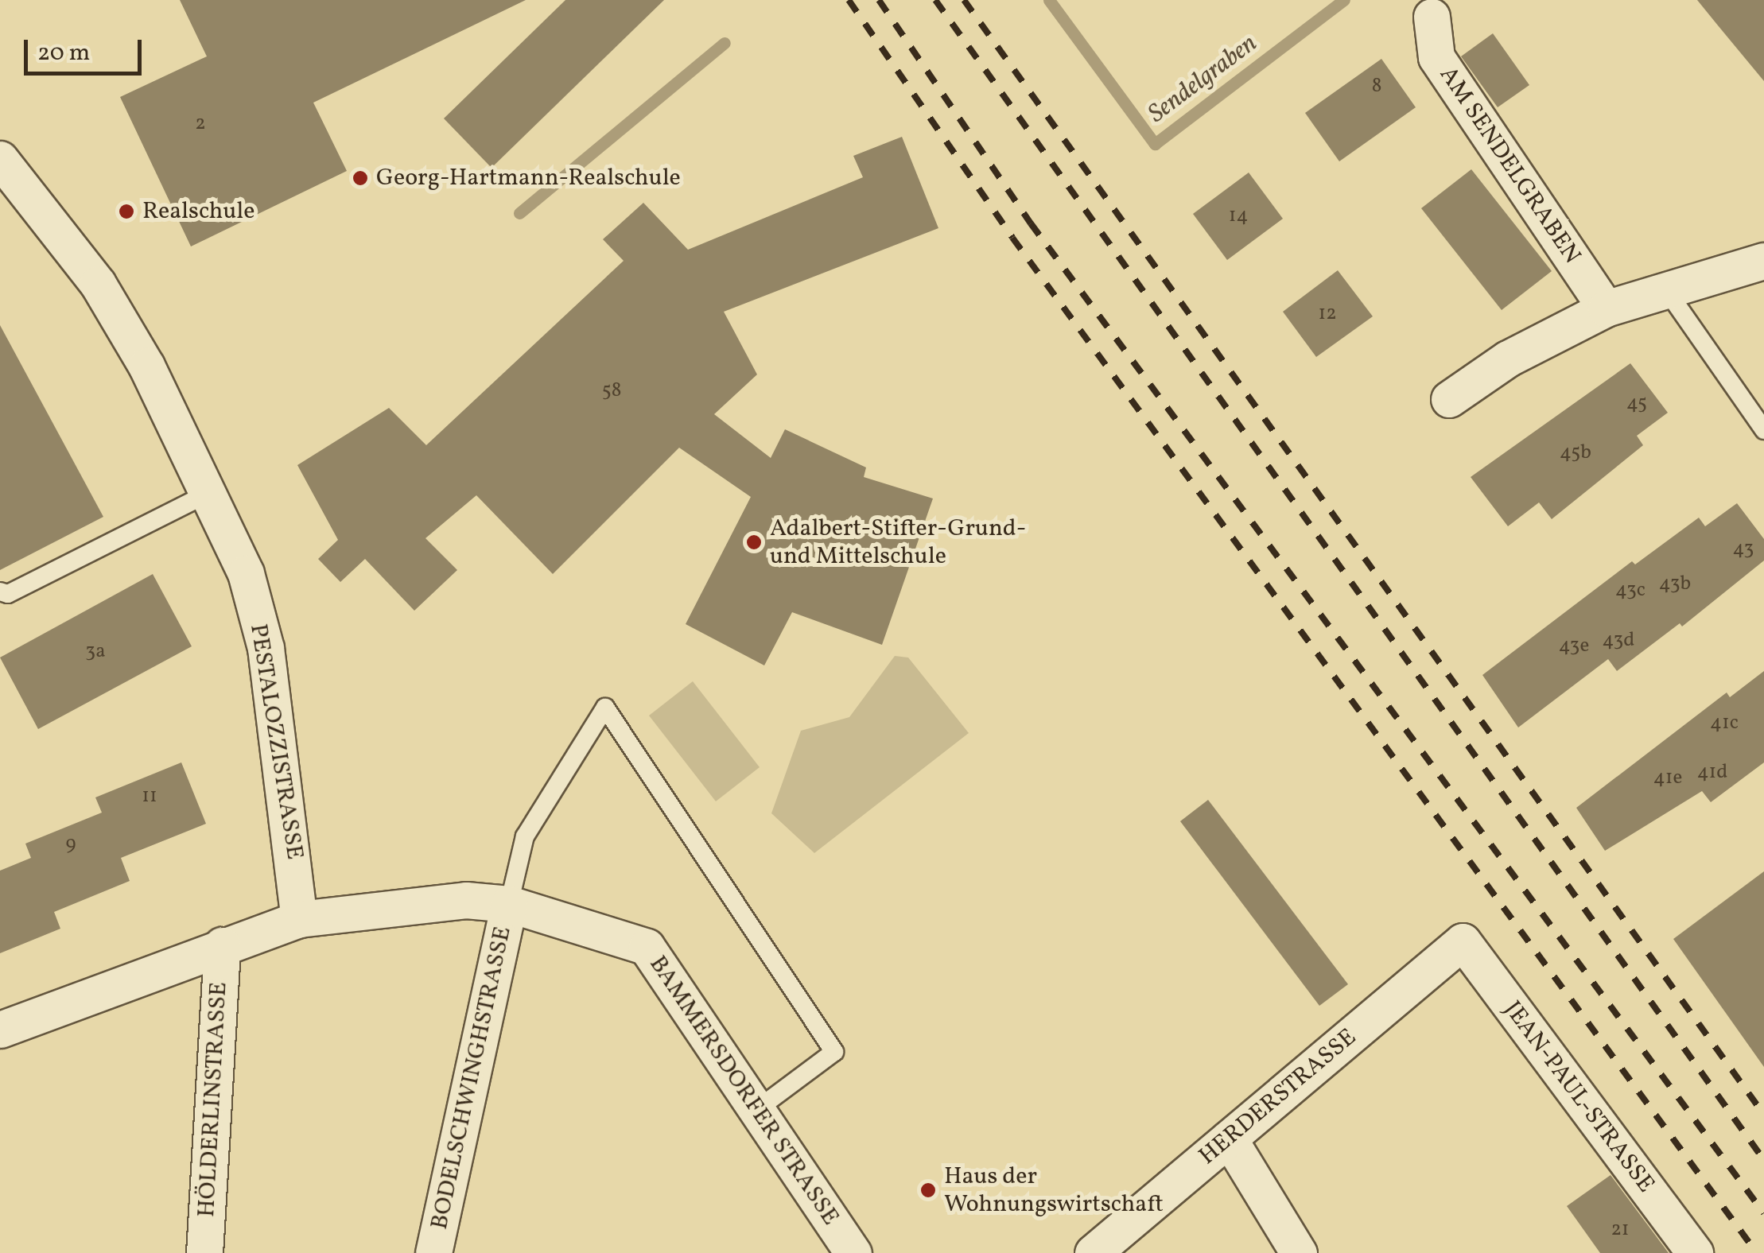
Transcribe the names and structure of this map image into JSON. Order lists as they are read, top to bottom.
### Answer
{
  "streets": {
    "street": [
      "AM SENDELGRABEN",
      "PESTALOZZISTRASSE",
      "BODELSCHWINGHSTRASSE",
      "BAMMERSDORFER STRASSE",
      "HERDERSTRASSE",
      "JEAN-PAUL-STRASSE",
      "HÖLDERLINSTRASSE"
    ]
  },
  "crossings": [
    ["PESTALOZZISTRASSE", "BAMMERSDORFER STRASSE"],
    ["BODELSCHWINGHSTRASSE", "BAMMERSDORFER STRASSE"],
    ["BAMMERSDORFER STRASSE", "HÖLDERLINSTRASSE"],
    ["HERDERSTRASSE", "JEAN-PAUL-STRASSE"]
  ],
  "water": ["Sendelgraben"],
  "places": [
    "Georg-Hartmann-Realschule",
    "Realschule",
    "Adalbert-Stifter-Grund- und Mittelschule",
    "Haus der Wohnungswirtschaft"
  ],
  "house_numbers": [
    "8",
    "2",
    "14",
    "12",
    "58",
    "45",
    "45b",
    "43",
    "43b",
    "43c",
    "43d",
    "43e",
    "3a",
    "41c",
    "41d",
    "41e",
    "11",
    "9",
    "21"
  ],
  "scale_bar": "20 m"
}
